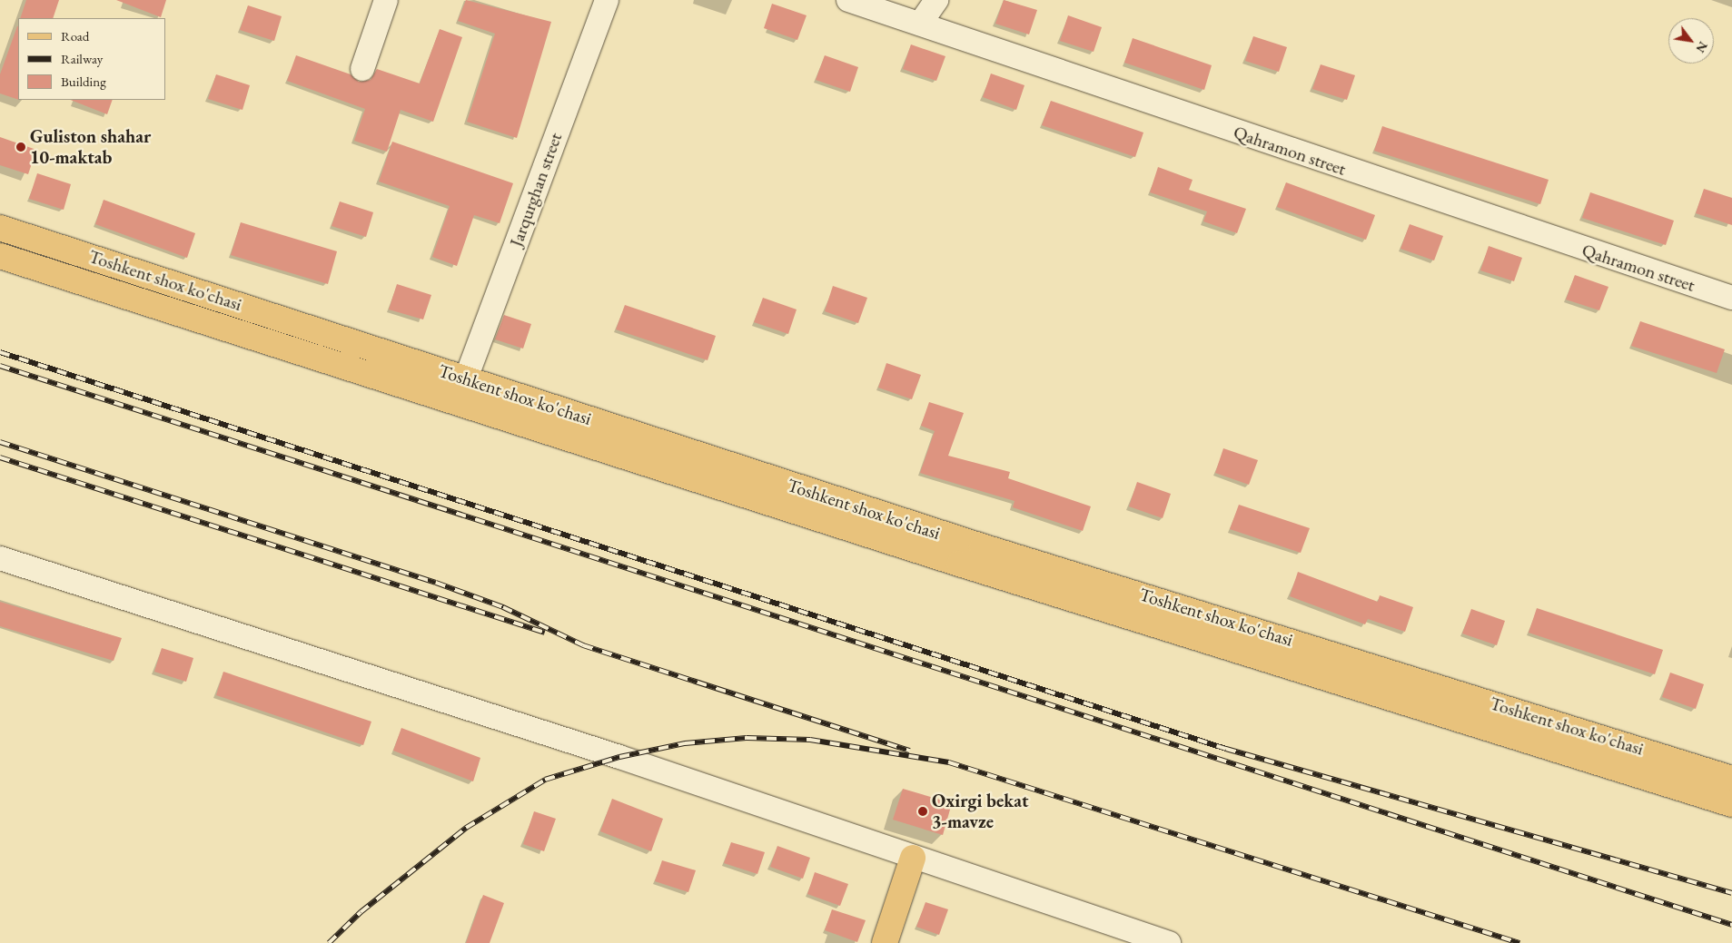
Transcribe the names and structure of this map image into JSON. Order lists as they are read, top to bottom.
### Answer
{
  "streets": {
    "main road": ["Toshkent shox ko'chasi"],
    "street": ["Qahramon street", "Jarqurghan street"]
  },
  "crossings": [
    ["Jarqurghan street", "Toshkent shox ko'chasi"]
  ],
  "places": ["Guliston shahar 10-maktab", "Oxirgi bekat 3-mavze"],
  "legend": ["Road", "Railway", "Building"],
  "north": "bottom right"
}
